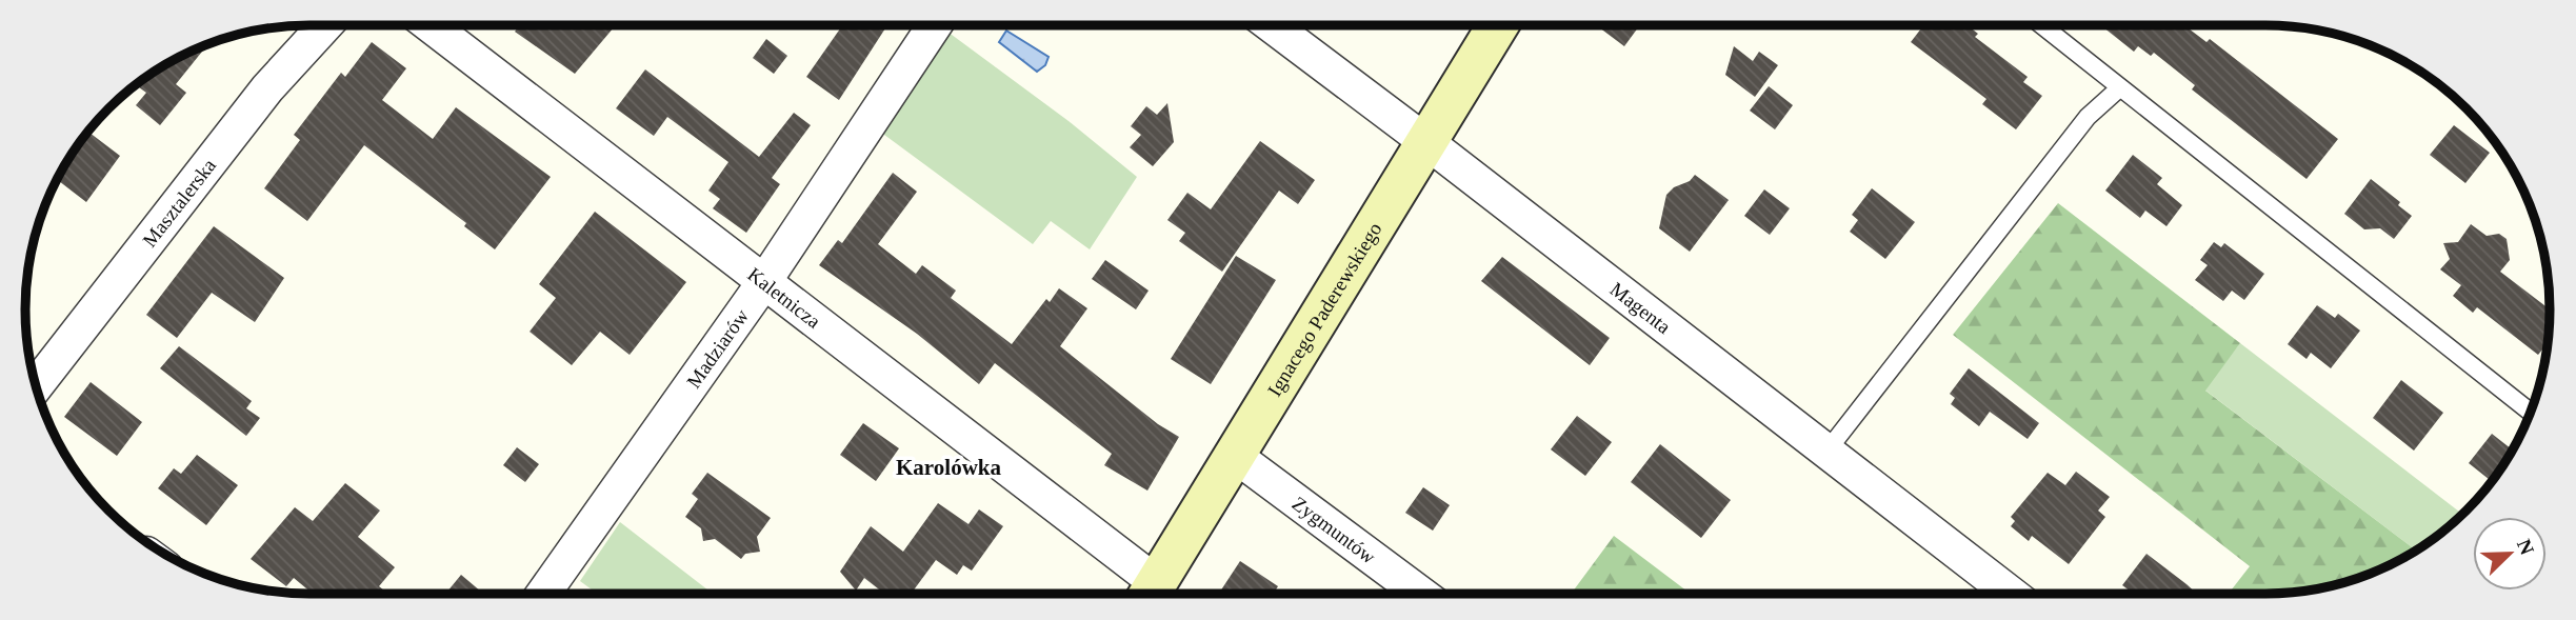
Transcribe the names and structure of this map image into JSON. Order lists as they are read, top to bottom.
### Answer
{
  "streets": {
    "street": [
      "Masztalerska",
      "Kaletnicza",
      "Magenta",
      "Ignacego Paderewskiego",
      "Madziarów",
      "Zygmuntów"
    ]
  },
  "crossings": [
    ["Kaletnicza", "Ignacego Paderewskiego"],
    ["Kaletnicza", "Madziarów"],
    ["Magenta", "Ignacego Paderewskiego"],
    ["Ignacego Paderewskiego", "Zygmuntów"]
  ],
  "districts": ["Karolówka"],
  "north": "top right"
}
